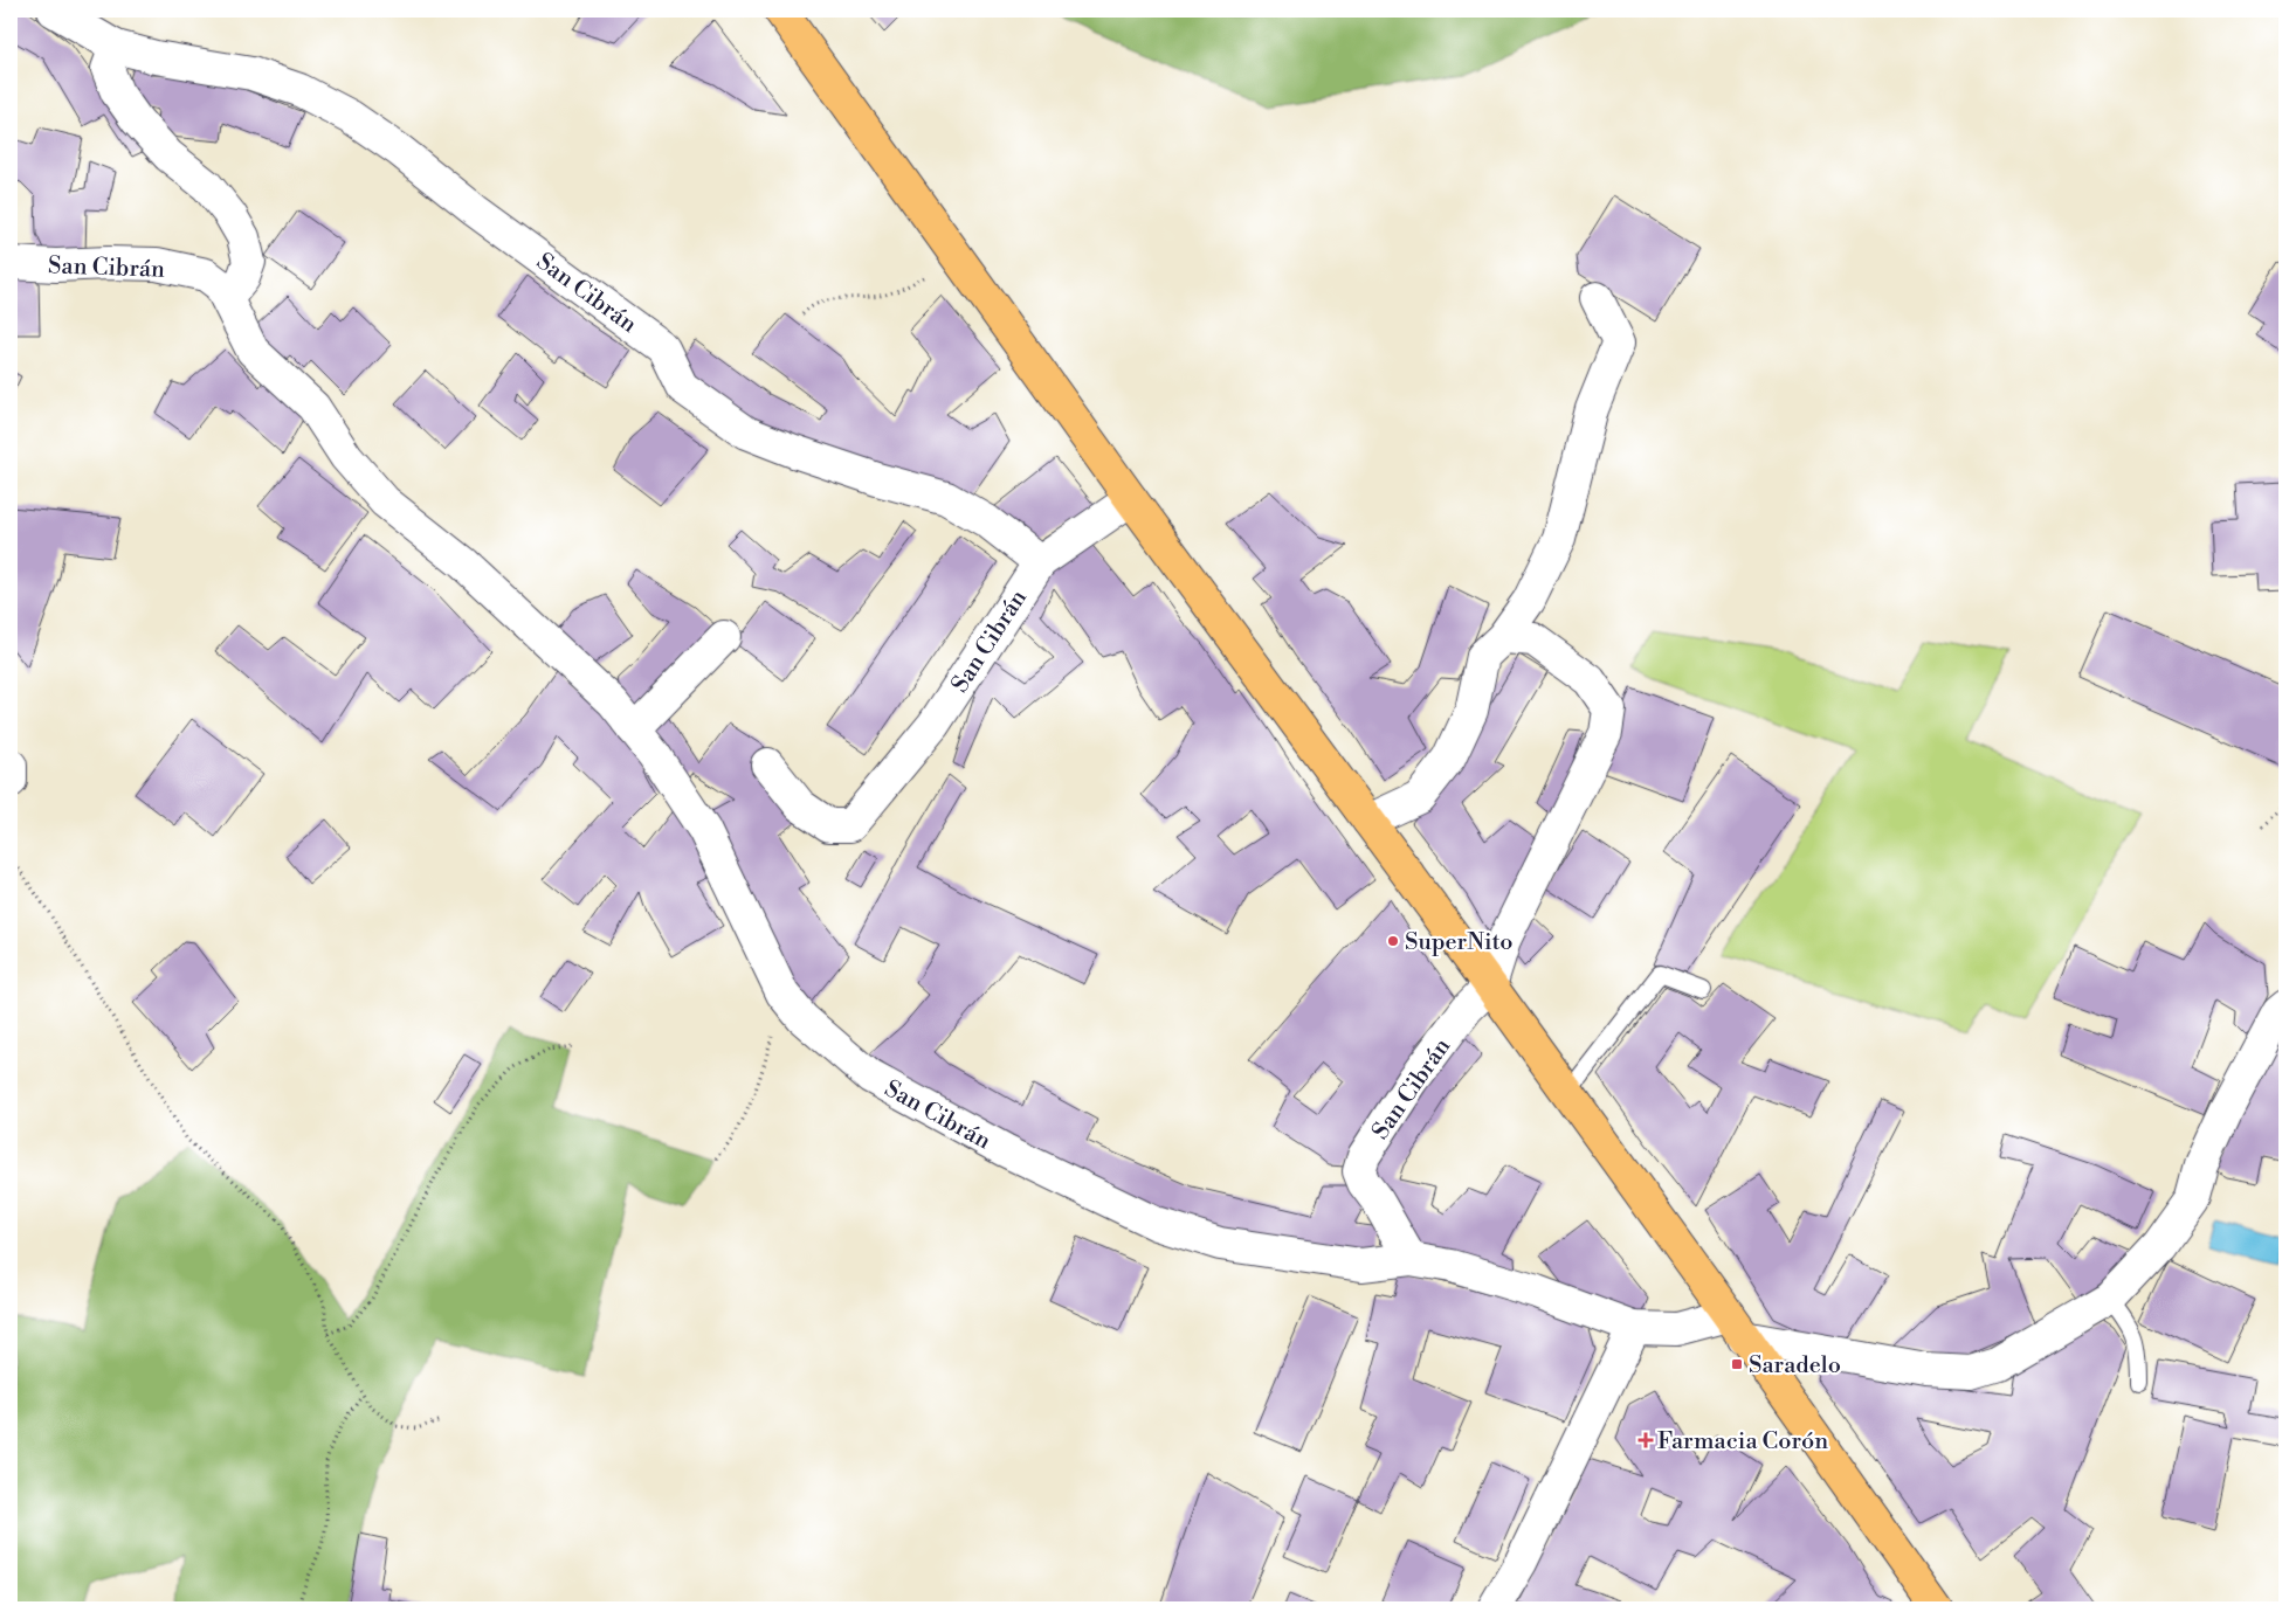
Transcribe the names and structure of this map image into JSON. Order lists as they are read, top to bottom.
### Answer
{
  "streets": {
    "street": ["San Cibrán"]
  },
  "places": {
    "other": ["SuperNito"],
    "transit": ["Saradelo"],
    "health": ["Farmacia Corón"]
  }
}
